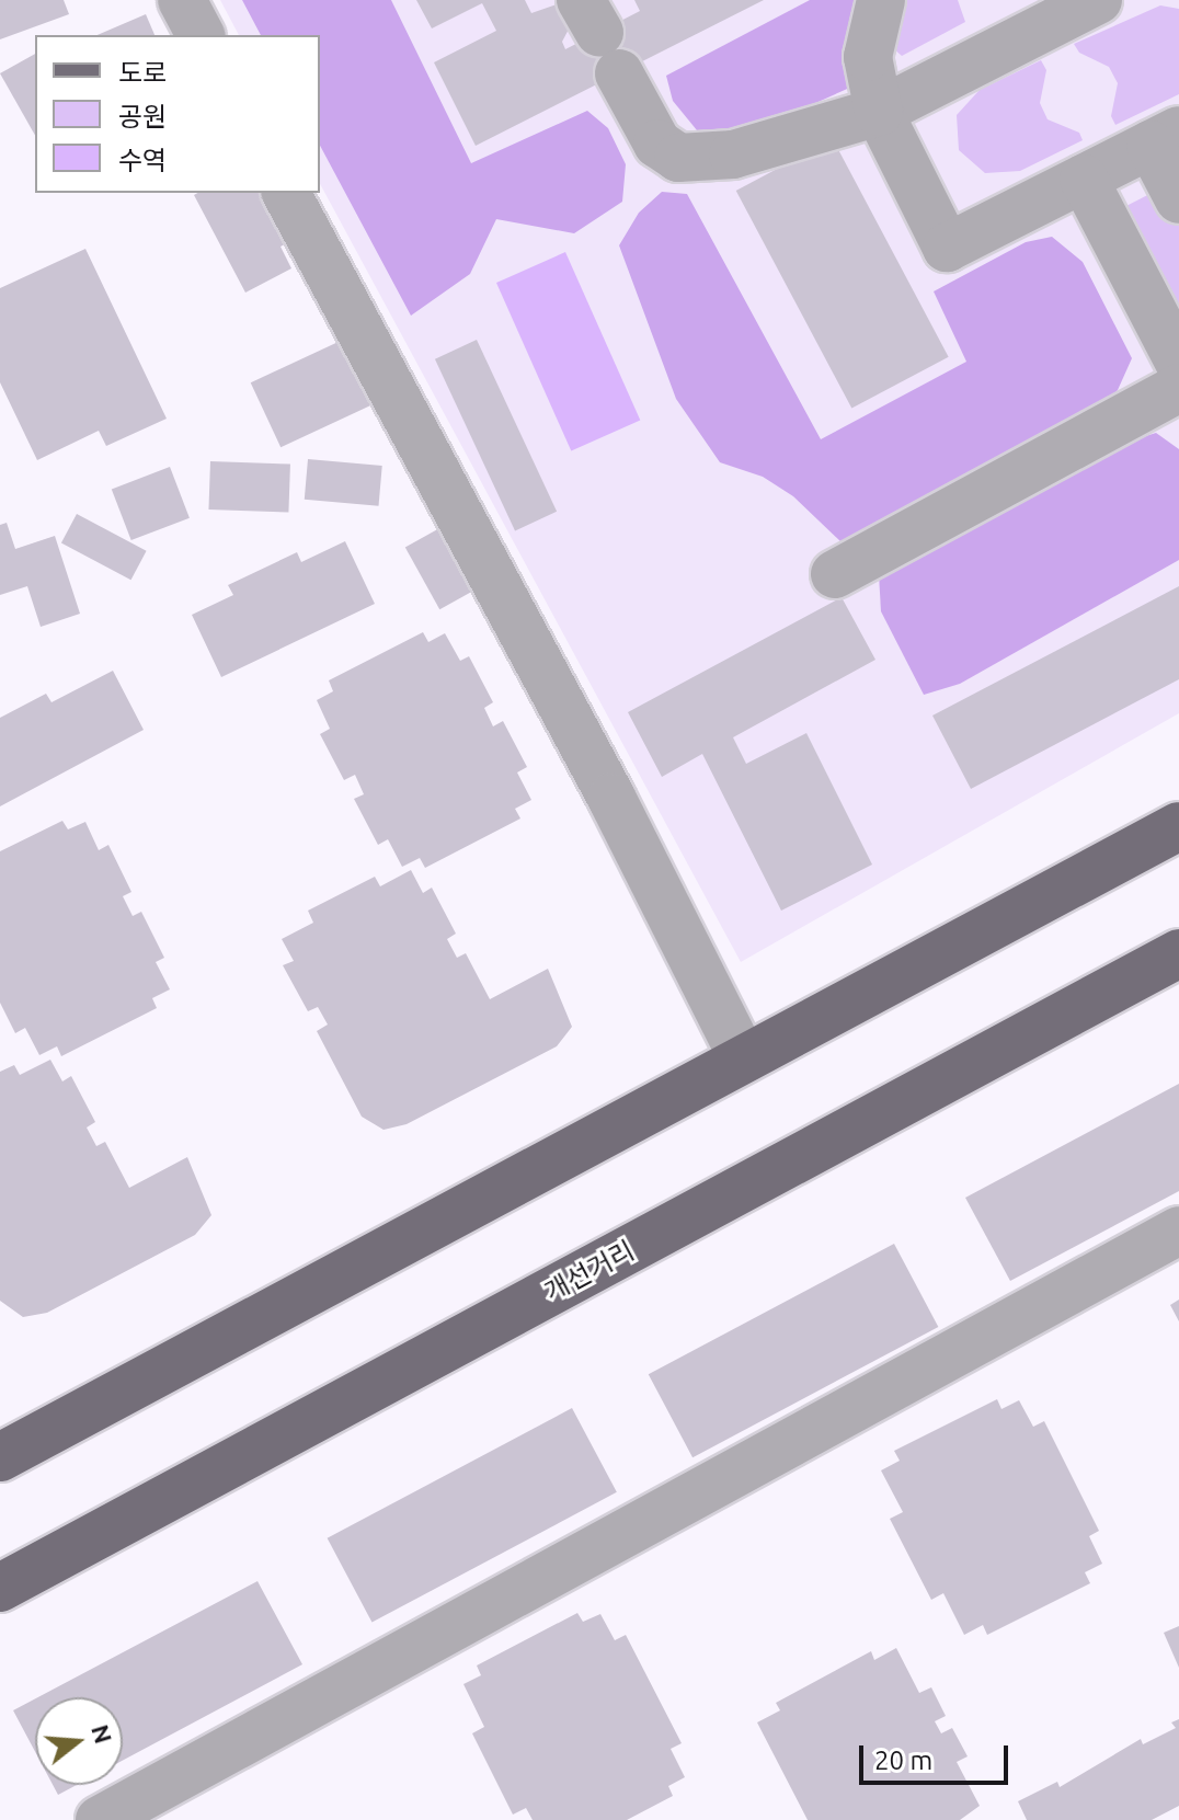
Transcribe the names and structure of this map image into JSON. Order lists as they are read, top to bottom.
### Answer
{
  "streets": {
    "main road": ["개선거리"]
  },
  "legend": ["도로", "공원", "수역"],
  "scale_bar": "20 m",
  "north": "right"
}
